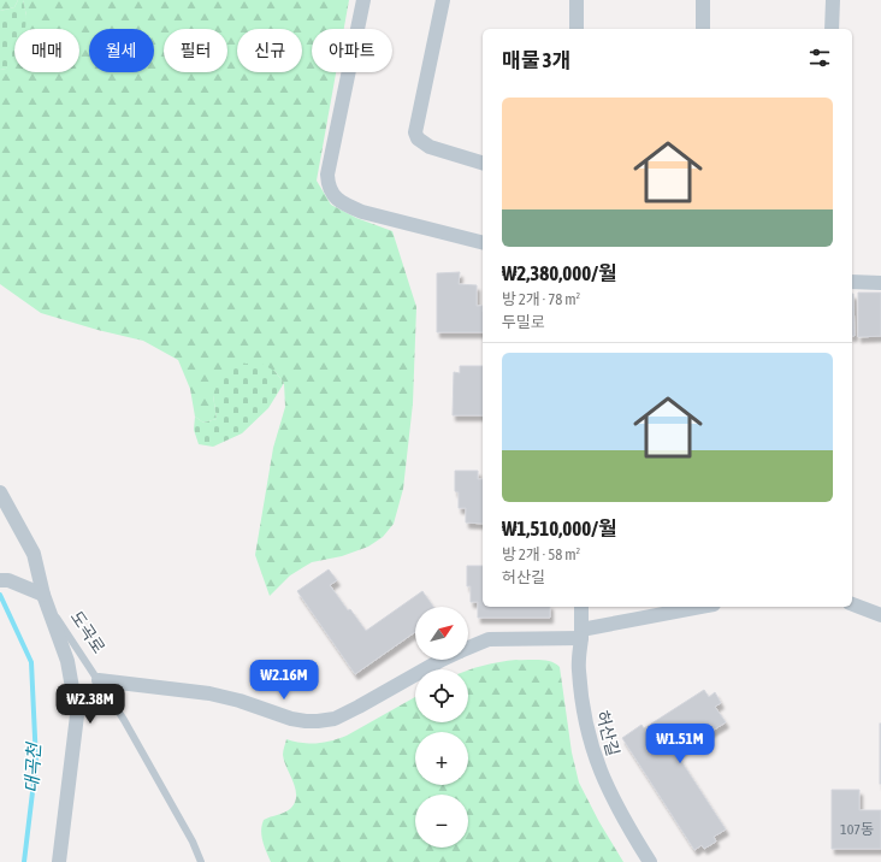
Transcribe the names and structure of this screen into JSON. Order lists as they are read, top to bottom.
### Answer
{
  "streets": {
    "street": ["도곡로", "허산길"]
  },
  "water": ["대곡천"],
  "house_numbers": ["107동"],
  "north": "top right",
  "page": {
    "chip": [
      "매매",
      "월세",
      "필터",
      "신규",
      "아파트"
    ],
    "heading": "매물 3개",
    "list": [
      {
        "name": "₩2,380,000/월",
        "note": "방 2개 · 78 m² · 두밀로"
      },
      {
        "name": "₩1,510,000/월",
        "note": "방 2개 · 58 m² · 허산길"
      }
    ],
    "map_buttons": ["+", "−"],
    "price": ["₩2.16M", "₩2.38M", "₩1.51M"]
  }
}
